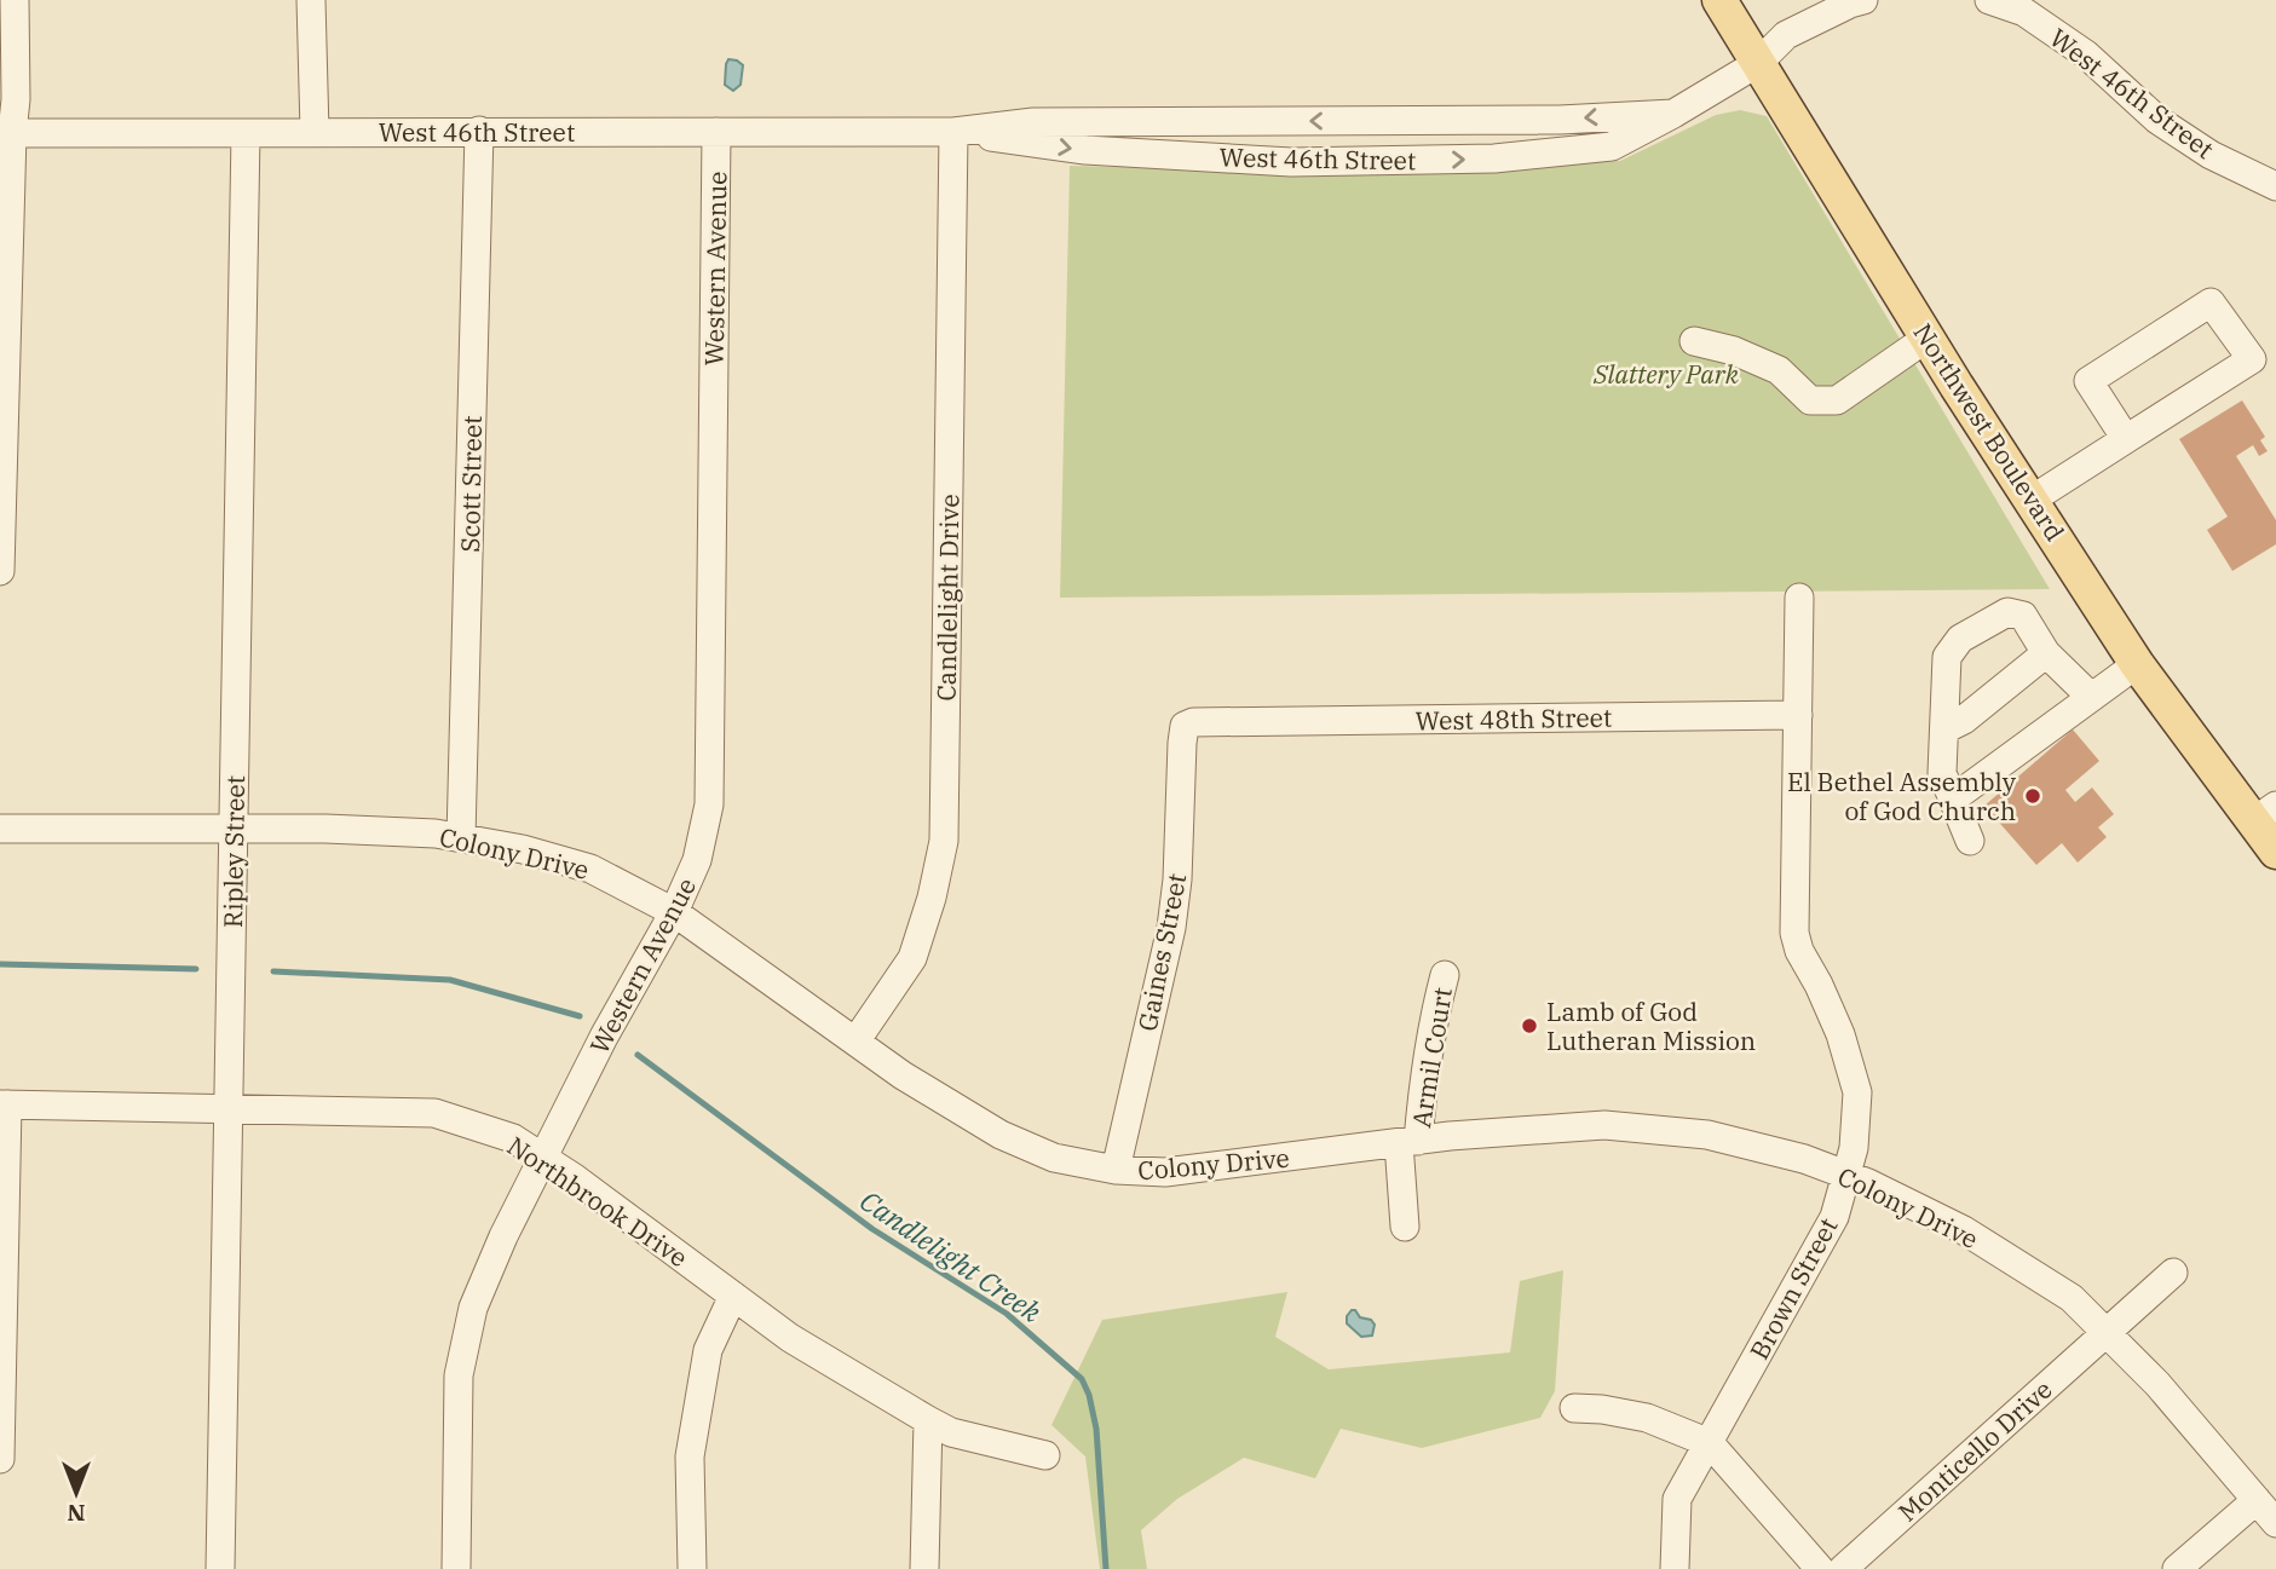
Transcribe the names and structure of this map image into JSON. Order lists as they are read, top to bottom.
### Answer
{
  "streets": {
    "main road": ["Northwest Boulevard"],
    "street": [
      "West 46th Street",
      "Western Avenue",
      "Scott Street",
      "Candlelight Drive",
      "West 48th Street",
      "Ripley Street",
      "Colony Drive",
      "Gaines Street",
      "Armil Court",
      "Northbrook Drive",
      "Brown Street",
      "Monticello Drive"
    ]
  },
  "crossings": [
    ["West 46th Street", "Western Avenue"],
    ["West 46th Street", "Northwest Boulevard"],
    ["West 46th Street", "Scott Street"],
    ["West 46th Street", "Candlelight Drive"],
    ["West 46th Street", "Ripley Street"],
    ["Western Avenue", "Colony Drive"],
    ["Western Avenue", "Northbrook Drive"],
    ["Scott Street", "Colony Drive"],
    ["Candlelight Drive", "Colony Drive"],
    ["West 48th Street", "Gaines Street"],
    ["West 48th Street", "Brown Street"],
    ["Ripley Street", "Colony Drive"],
    ["Ripley Street", "Northbrook Drive"],
    ["Colony Drive", "Gaines Street"],
    ["Colony Drive", "Armil Court"],
    ["Colony Drive", "Brown Street"],
    ["Colony Drive", "Monticello Drive"]
  ],
  "water": ["Candlelight Creek"],
  "parks": ["Slattery Park"],
  "places": ["El Bethel Assembly of God Church", "Lamb of God Lutheran Mission"],
  "north": "bottom"
}
